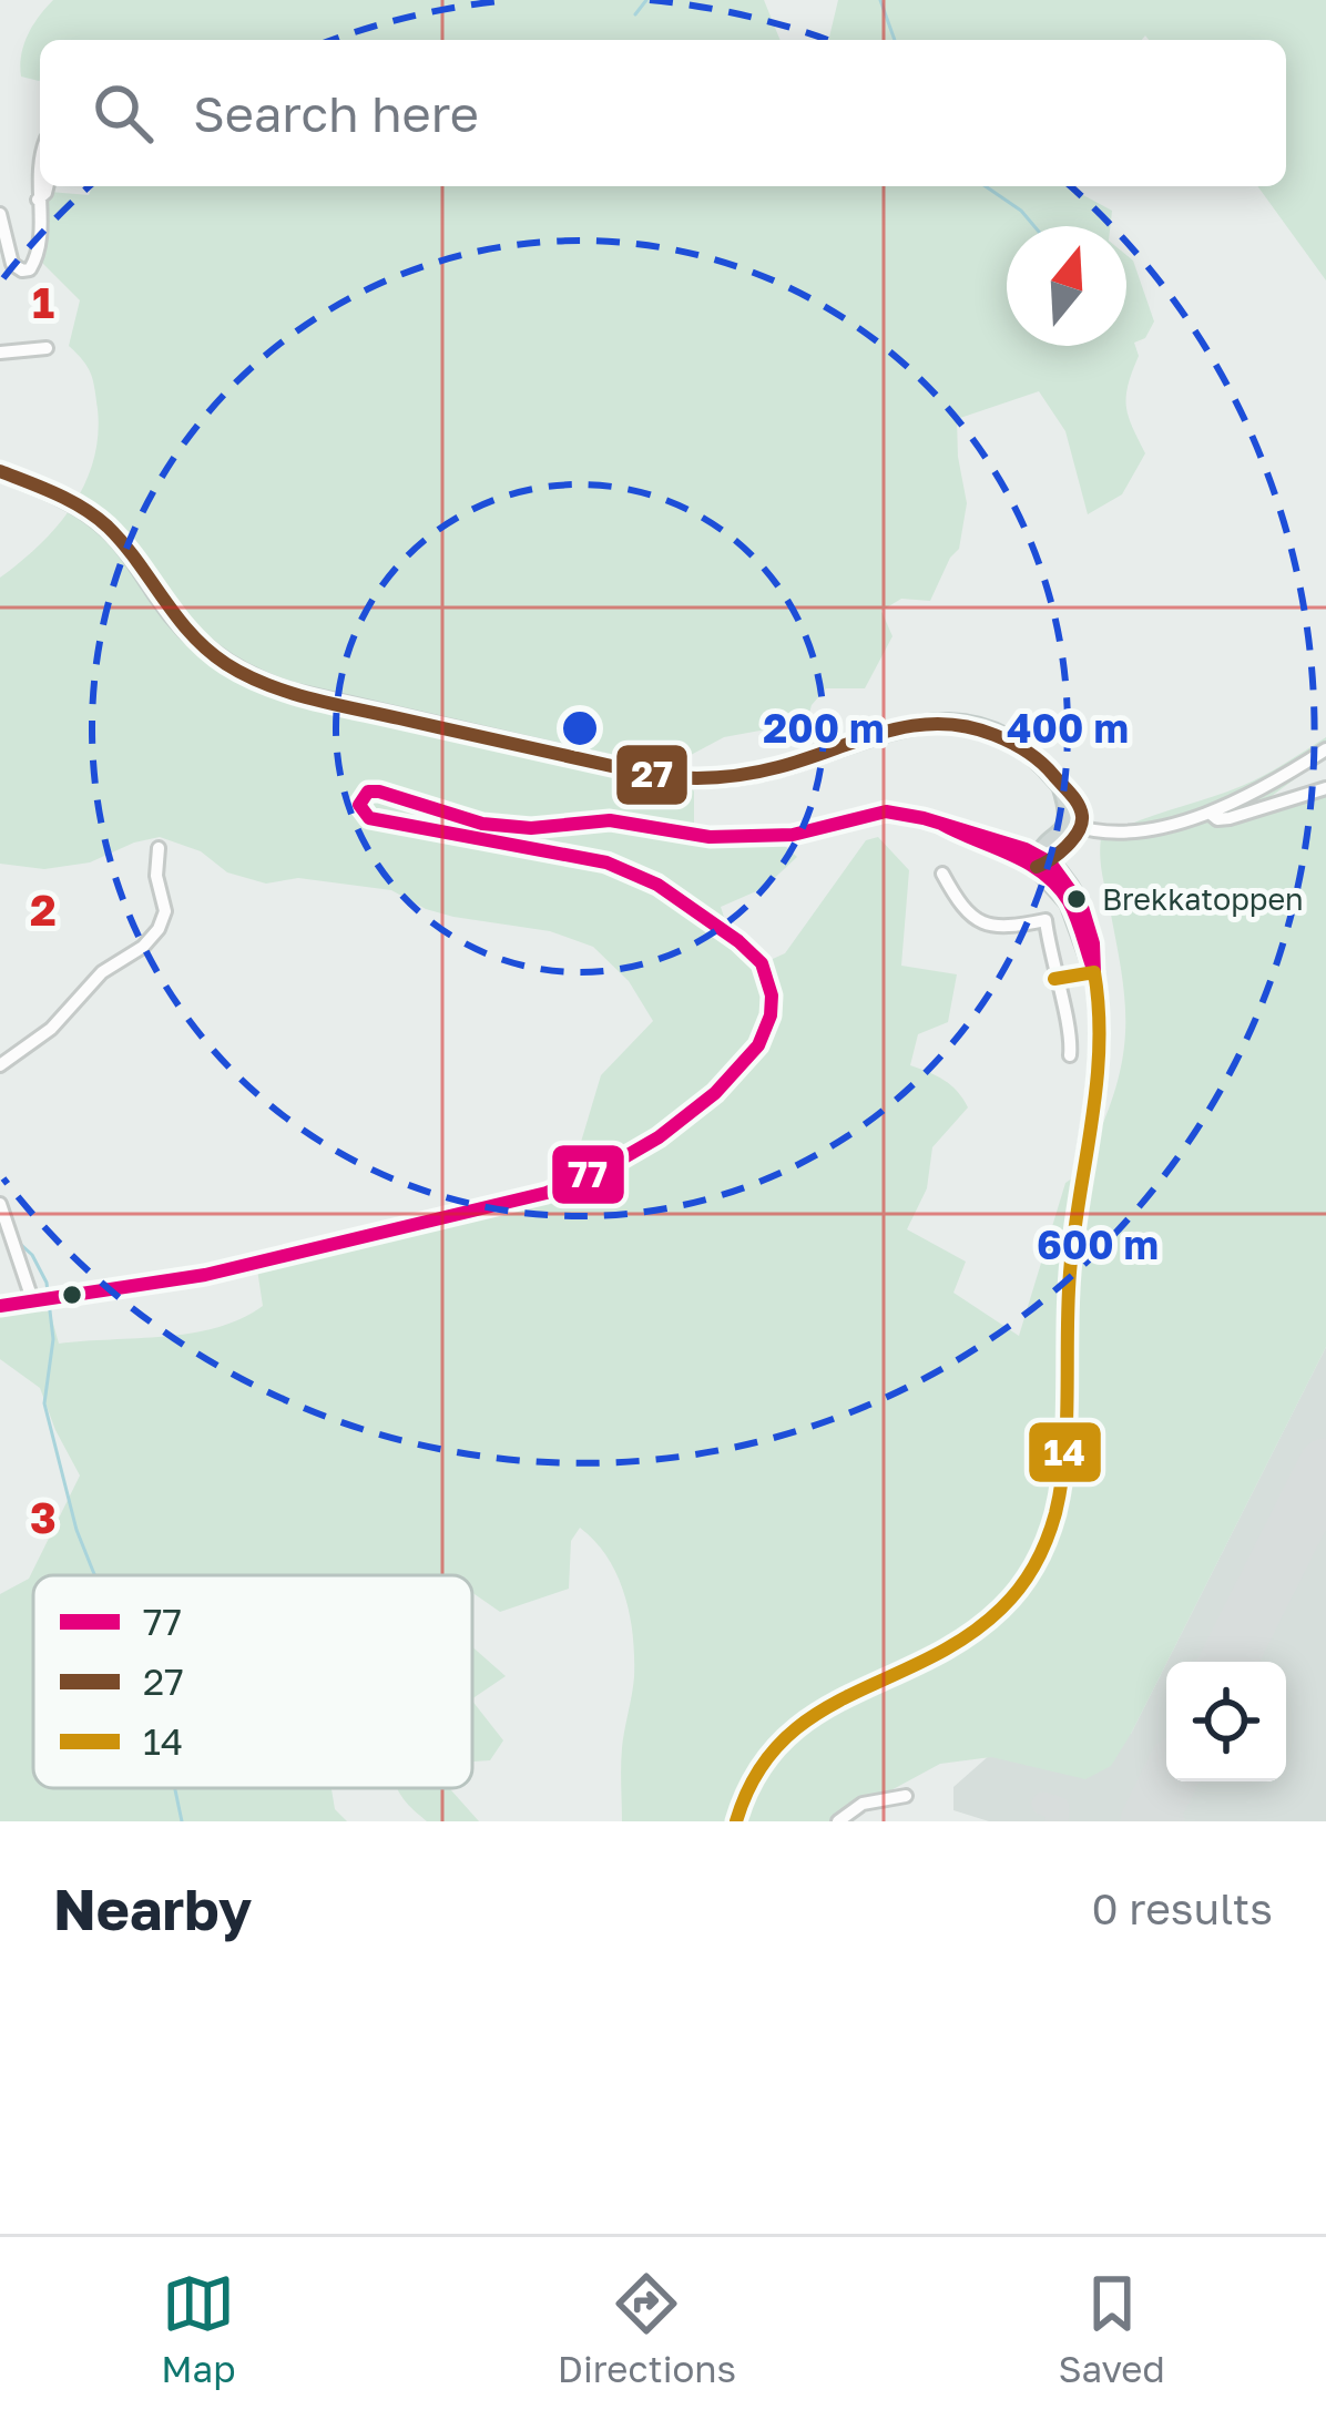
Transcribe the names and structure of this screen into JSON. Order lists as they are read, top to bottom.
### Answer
{
  "places": ["Brekkatoppen"],
  "lines": ["transit line 27", "transit line 77", "transit line 14"],
  "legend": ["77", "27", "14"],
  "north": "top",
  "page": {
    "search": "Search here",
    "heading": ["Nearby", "0 results"],
    "nav": ["Map", "Directions", "Saved"]
  },
  "grid": {
    "rows": ["1", "2", "3"]
  },
  "rings": ["200 m", "400 m", "600 m"]
}
